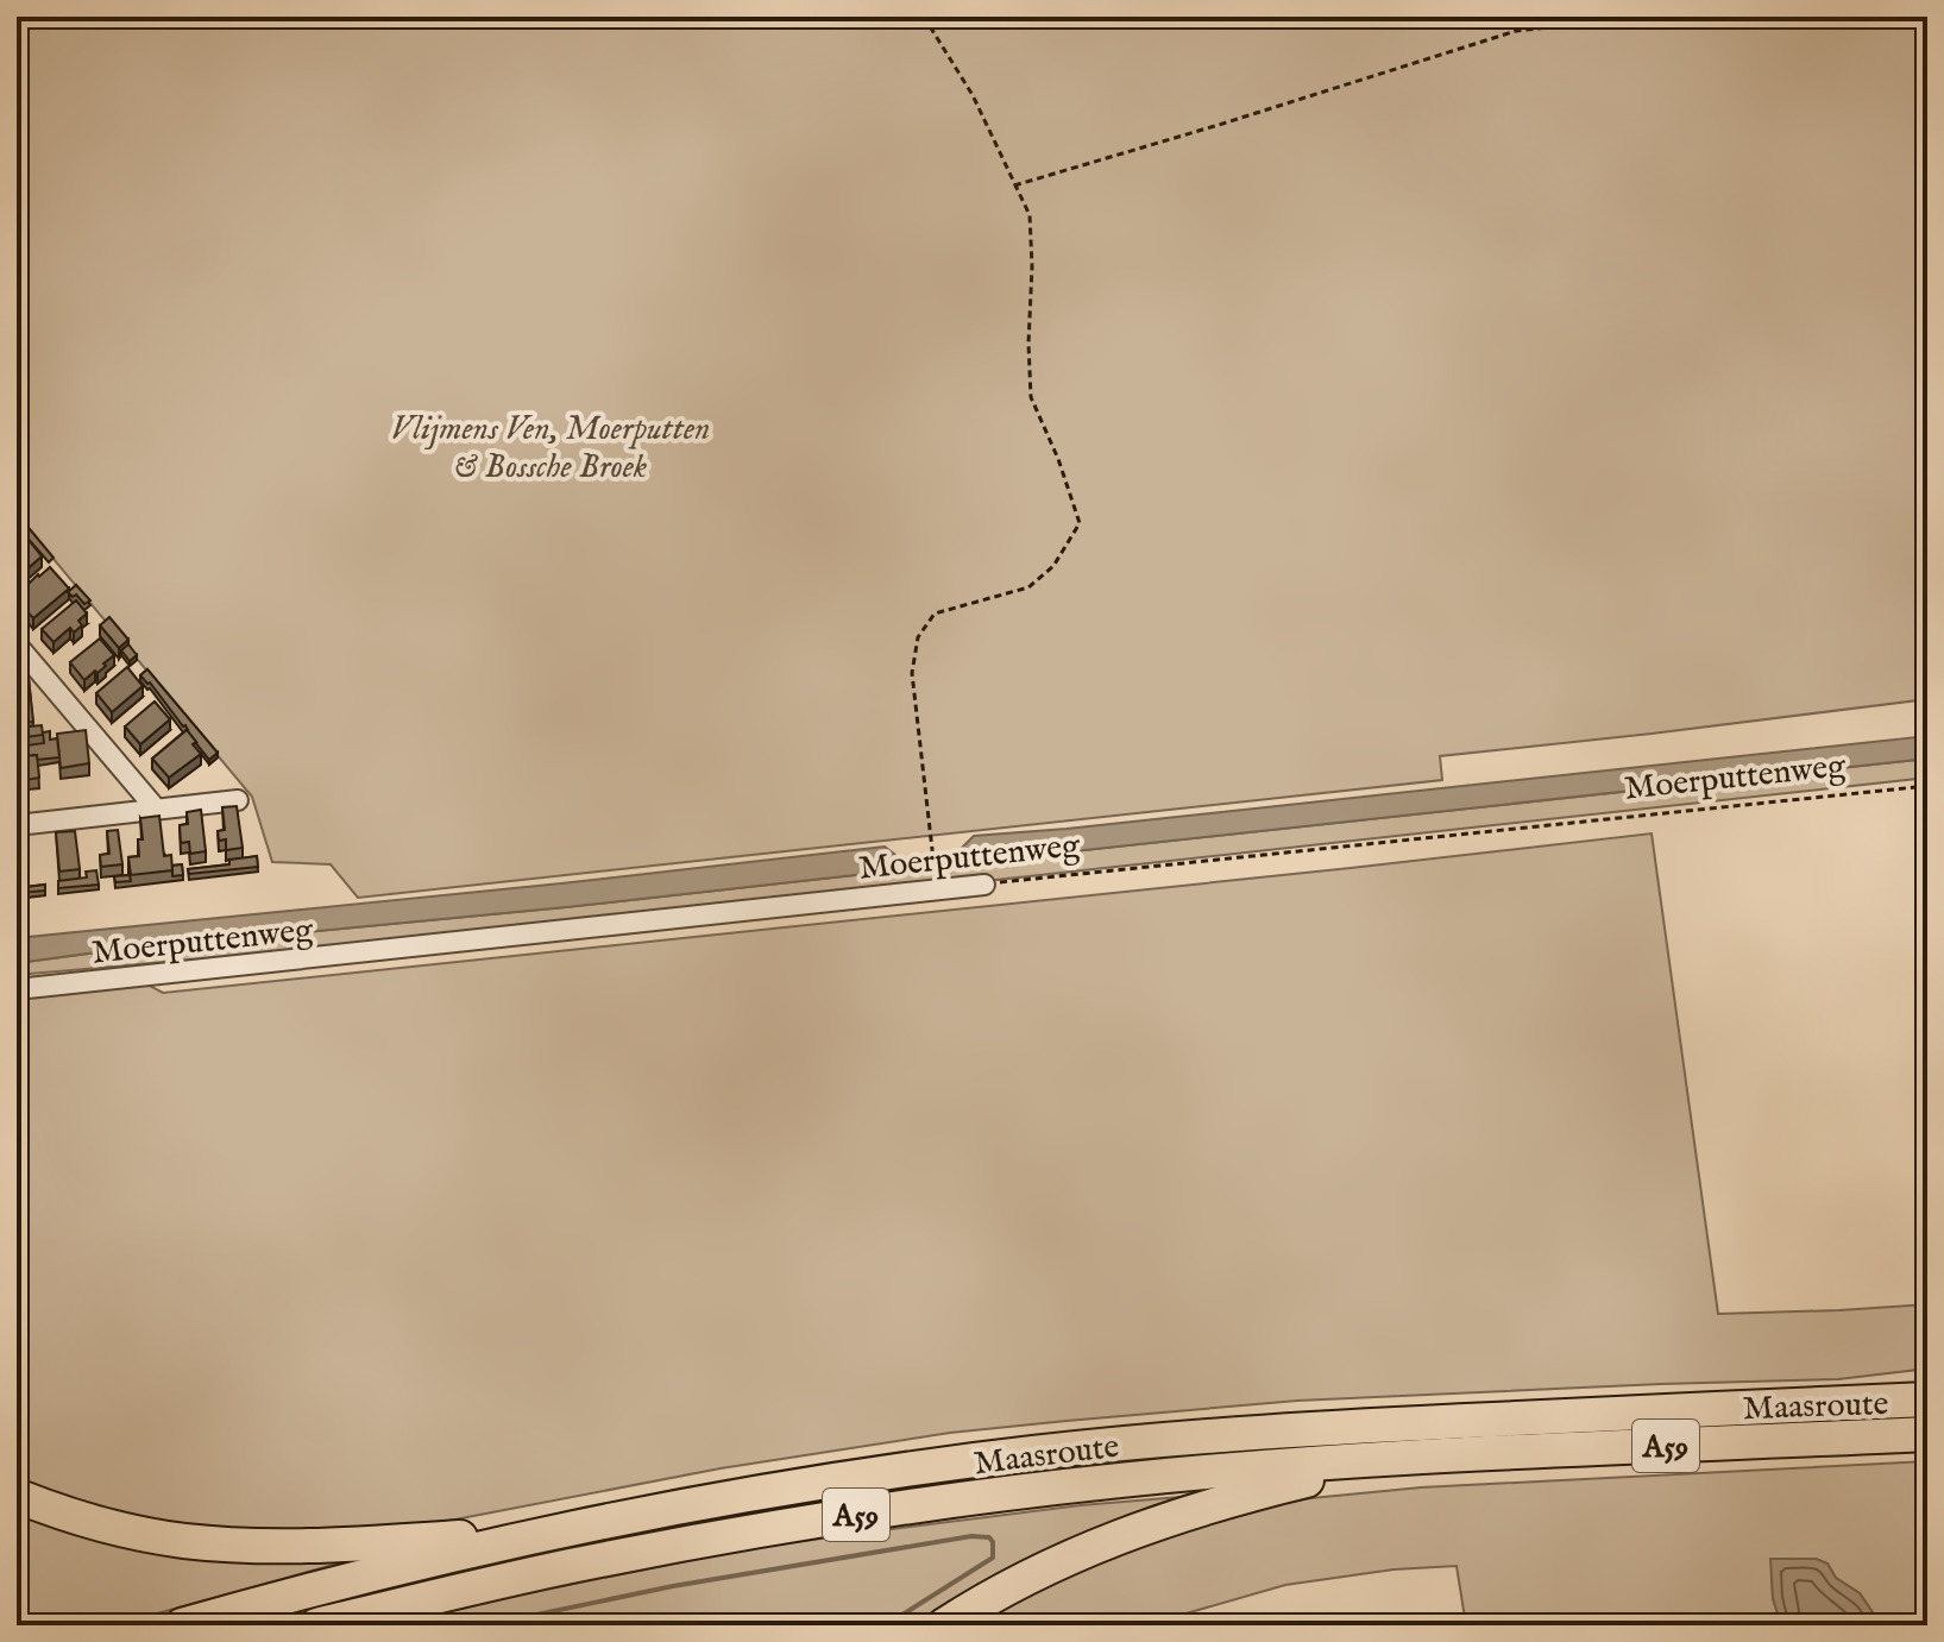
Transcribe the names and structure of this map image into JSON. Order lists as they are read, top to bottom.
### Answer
{
  "streets": {
    "highway": ["Maasroute", "A59"],
    "street": ["Moerputtenweg"]
  },
  "crossings": [
    ["Maasroute", "A59"]
  ],
  "parks": ["Vlijmens Ven, Moerputten & Bossche Broek"]
}
